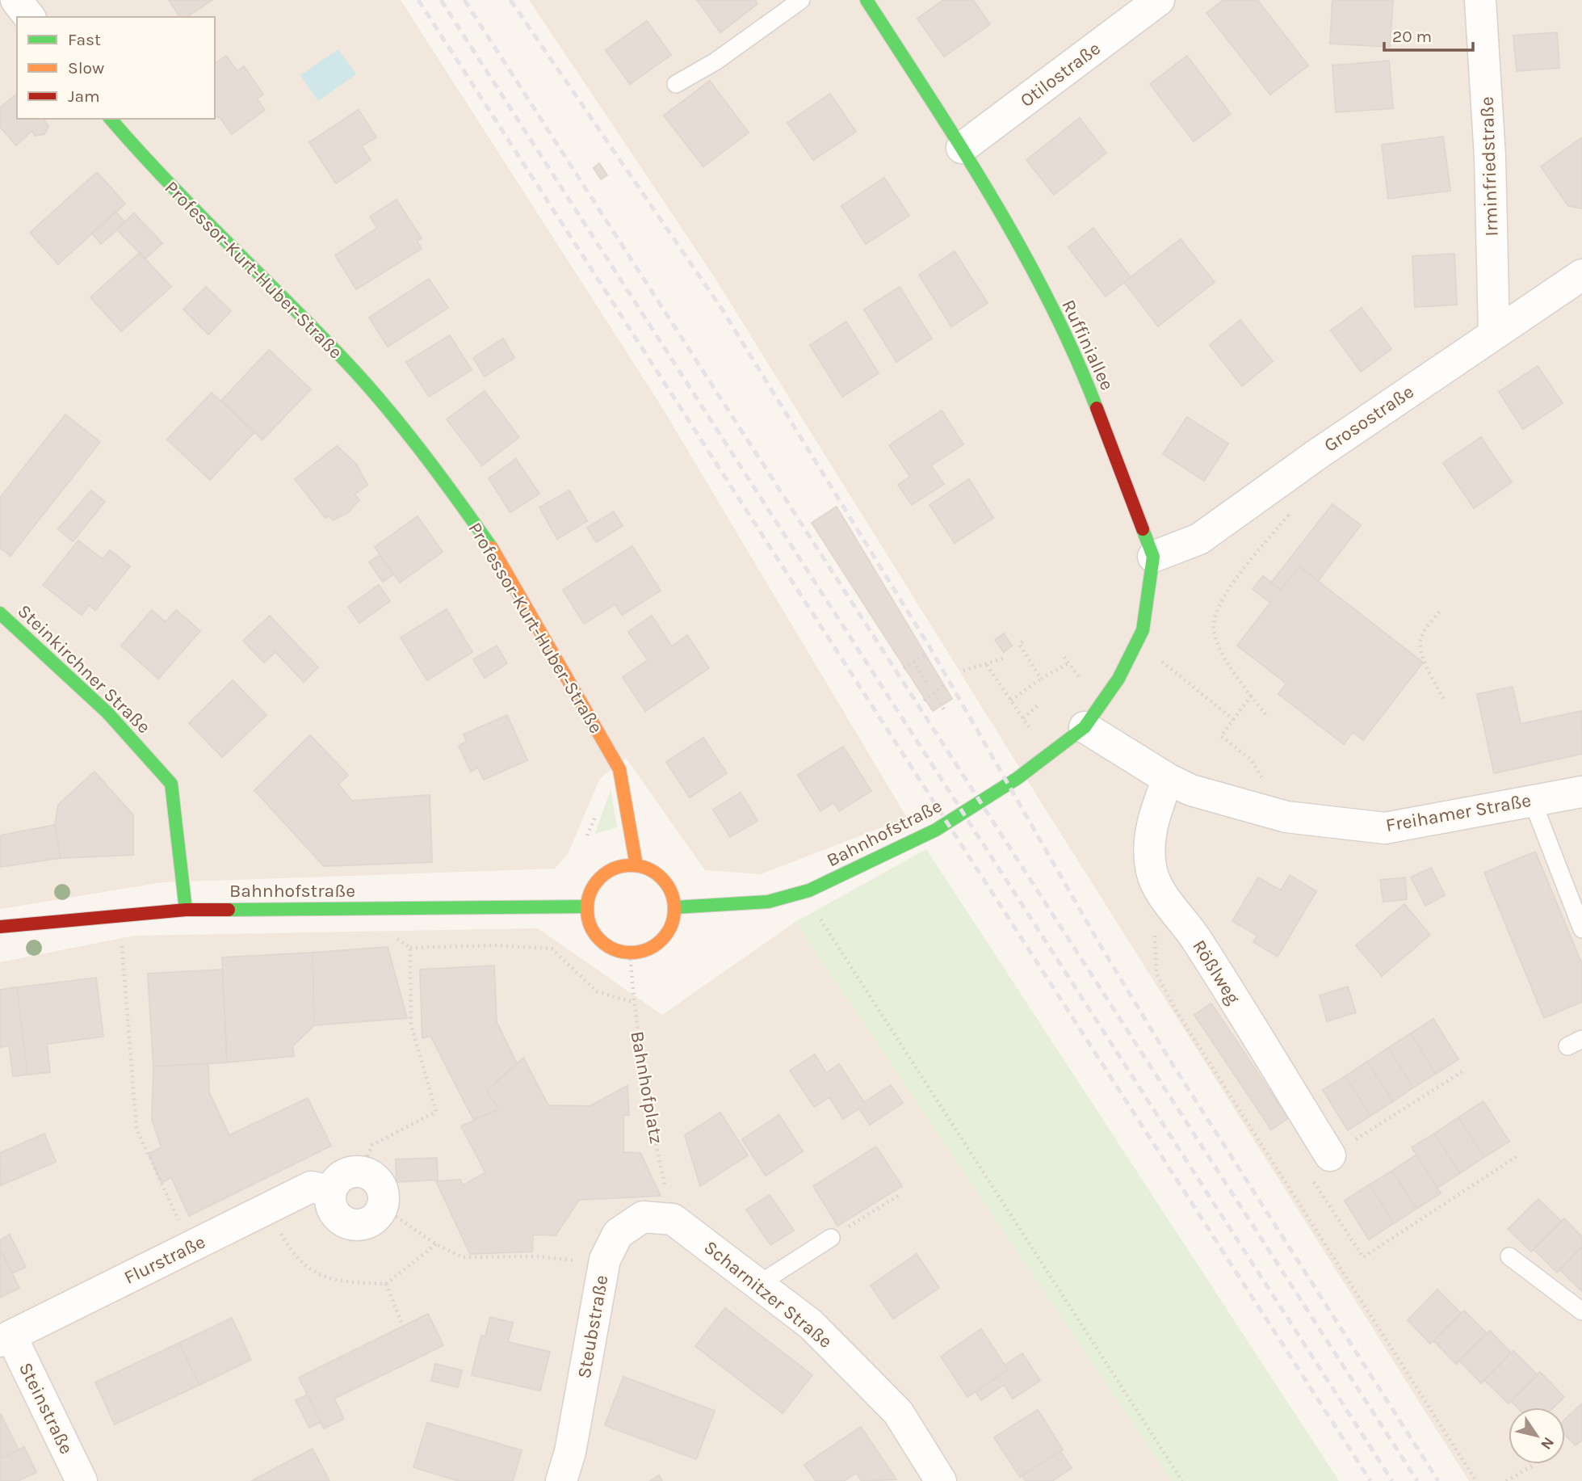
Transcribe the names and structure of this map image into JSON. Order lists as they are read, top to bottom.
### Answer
{
  "streets": {
    "street": [
      "Otilostraße",
      "Irminfriedstraße",
      "Professor-Kurt-Huber-Straße",
      "Ruffiniallee",
      "Grosostraße",
      "Steinkirchner Straße",
      "Freihamer Straße",
      "Bahnhofstraße",
      "Rößlweg",
      "Flurstraße",
      "Scharnitzer Straße",
      "Steubstraße",
      "Steinstraße"
    ],
    "path": ["Bahnhofplatz"]
  },
  "crossings": [
    ["Otilostraße", "Ruffiniallee"],
    ["Irminfriedstraße", "Grosostraße"],
    ["Professor-Kurt-Huber-Straße", "Bahnhofstraße"],
    ["Professor-Kurt-Huber-Straße", "Bahnhofplatz"],
    ["Ruffiniallee", "Grosostraße"],
    ["Ruffiniallee", "Freihamer Straße"],
    ["Ruffiniallee", "Bahnhofstraße"],
    ["Steinkirchner Straße", "Bahnhofstraße"],
    ["Freihamer Straße", "Bahnhofstraße"],
    ["Freihamer Straße", "Rößlweg"],
    ["Bahnhofstraße", "Bahnhofplatz"],
    ["Bahnhofplatz", "Scharnitzer Straße"],
    ["Bahnhofplatz", "Steubstraße"],
    ["Flurstraße", "Steinstraße"],
    ["Scharnitzer Straße", "Steubstraße"]
  ],
  "legend": ["Fast", "Slow", "Jam"],
  "scale_bar": "20 m",
  "north": "bottom right"
}
